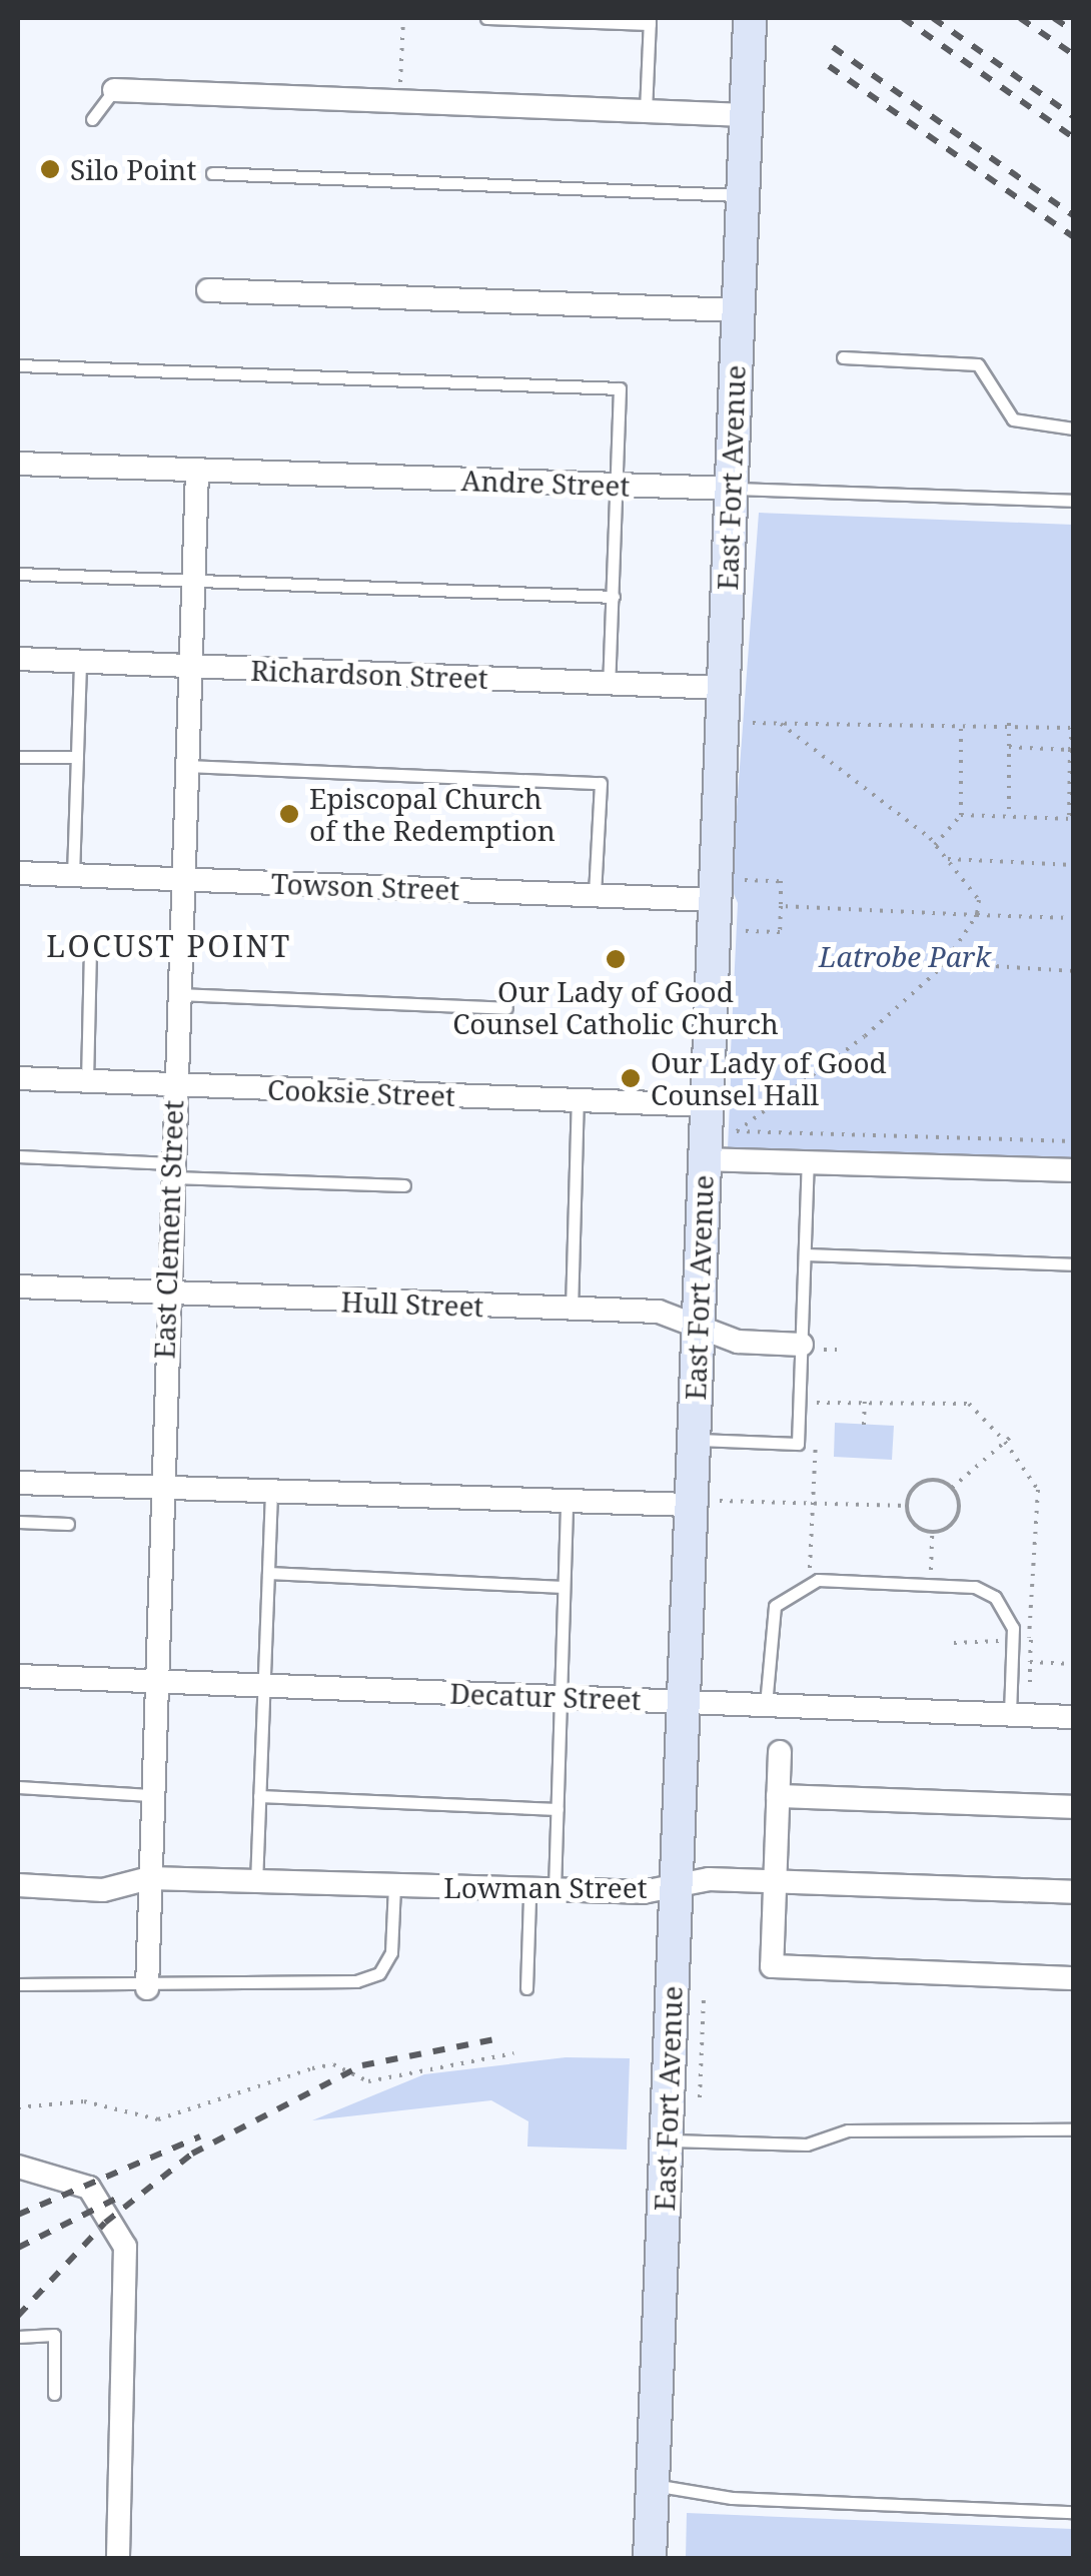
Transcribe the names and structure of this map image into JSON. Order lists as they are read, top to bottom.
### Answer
{
  "streets": {
    "street": [
      "East Fort Avenue",
      "Andre Street",
      "Richardson Street",
      "Towson Street",
      "Cooksie Street",
      "East Clement Street",
      "Hull Street",
      "Decatur Street",
      "Lowman Street"
    ]
  },
  "crossings": [
    ["East Fort Avenue", "Andre Street"],
    ["East Fort Avenue", "Richardson Street"],
    ["East Fort Avenue", "Towson Street"],
    ["East Fort Avenue", "Cooksie Street"],
    ["East Fort Avenue", "Hull Street"],
    ["East Fort Avenue", "Decatur Street"],
    ["East Fort Avenue", "Lowman Street"],
    ["Andre Street", "East Clement Street"],
    ["Richardson Street", "East Clement Street"],
    ["Towson Street", "East Clement Street"],
    ["Cooksie Street", "East Clement Street"],
    ["East Clement Street", "Hull Street"],
    ["East Clement Street", "Decatur Street"],
    ["East Clement Street", "Lowman Street"]
  ],
  "districts": ["LOCUST POINT"],
  "parks": ["Latrobe Park"],
  "places": [
    "Silo Point",
    "Episcopal Church of the Redemption",
    "Our Lady of Good Counsel Catholic Church",
    "Our Lady of Good Counsel Hall"
  ]
}
